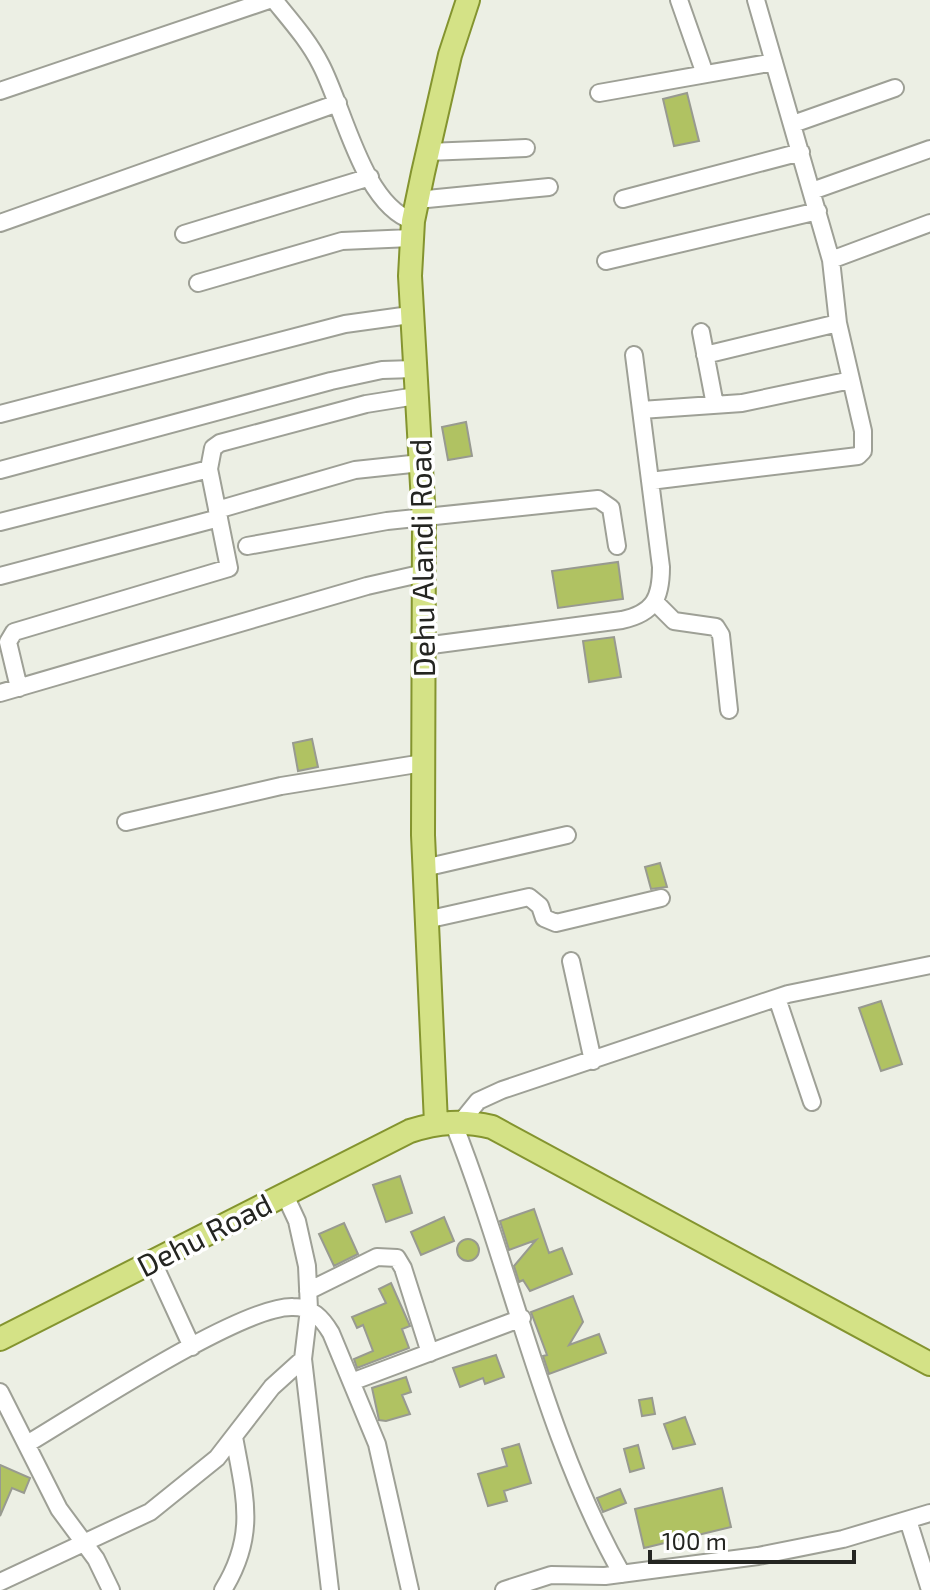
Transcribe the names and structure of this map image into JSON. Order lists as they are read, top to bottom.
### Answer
{
  "streets": {
    "main road": ["Dehu Alandi Road", "Dehu Road"]
  },
  "crossings": [
    ["Dehu Alandi Road", "Dehu Road"]
  ],
  "scale_bar": "100 m"
}
